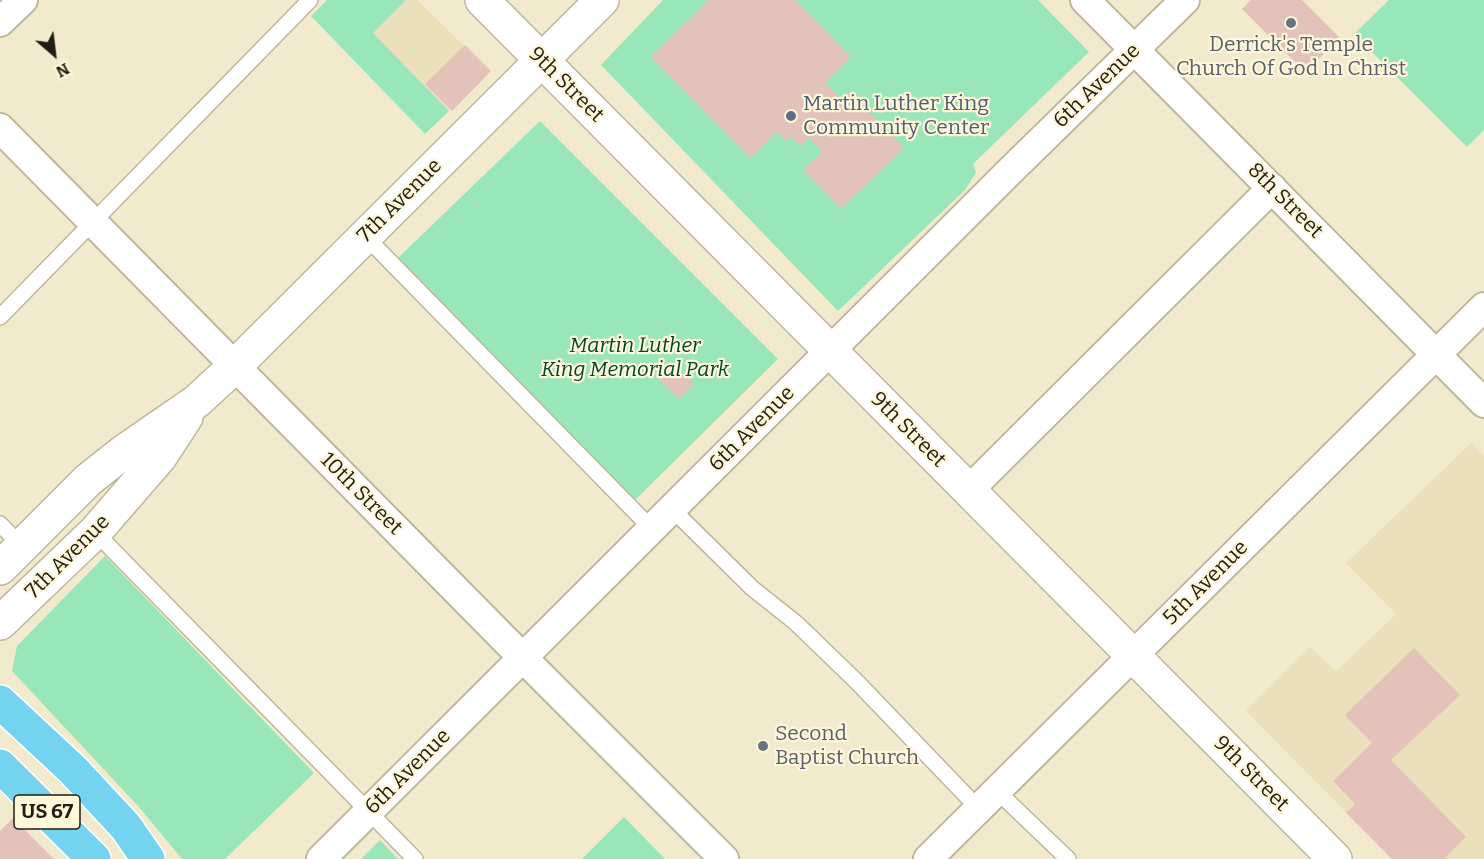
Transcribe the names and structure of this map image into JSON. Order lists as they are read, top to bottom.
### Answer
{
  "streets": {
    "main road": ["US 67"],
    "street": [
      "9th Street",
      "6th Avenue",
      "7th Avenue",
      "8th Street",
      "10th Street",
      "5th Avenue"
    ]
  },
  "crossings": [
    ["9th Street", "6th Avenue"],
    ["9th Street", "7th Avenue"],
    ["9th Street", "5th Avenue"],
    ["6th Avenue", "8th Street"],
    ["6th Avenue", "10th Street"],
    ["7th Avenue", "10th Street"],
    ["8th Street", "5th Avenue"]
  ],
  "parks": ["Martin Luther King Memorial Park"],
  "places": ["Derrick's Temple Church Of God In Christ", "Martin Luther King Community Center", "Second Baptist Church"],
  "north": "bottom right"
}
